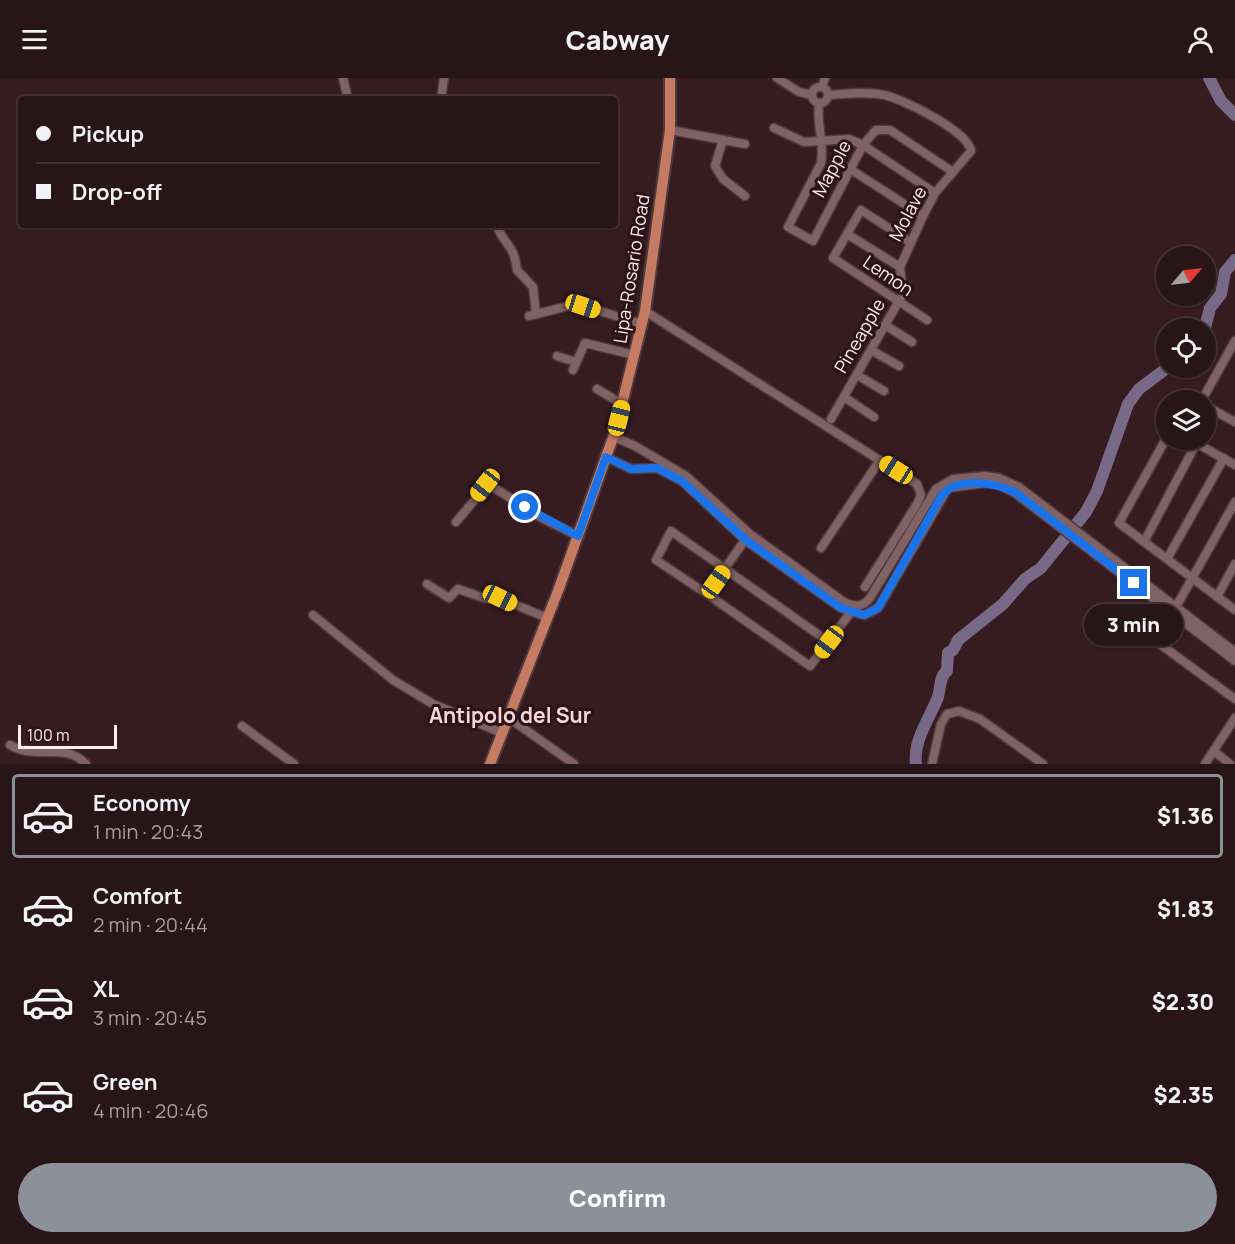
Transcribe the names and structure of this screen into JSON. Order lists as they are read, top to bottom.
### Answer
{
  "streets": {
    "main road": ["Lipa-Rosario Road"],
    "street": [
      "Mapple",
      "Molave",
      "Lemon",
      "Pineapple"
    ]
  },
  "crossings": [
    ["Mapple", "Molave"],
    ["Molave", "Pineapple"],
    ["Lemon", "Pineapple"]
  ],
  "districts": ["Antipolo del Sur"],
  "scale_bar": "100 m",
  "north": "top right",
  "page": {
    "header": "Cabway",
    "banner": ["Pickup", "Drop-off"],
    "bubble": "3 min",
    "scale": "100 m",
    "list": [
      {
        "name": "Economy",
        "note": "1 min · 20:43",
        "value": "$1.36"
      },
      {
        "name": "Comfort",
        "note": "2 min · 20:44",
        "value": "$1.83"
      },
      {
        "name": "XL",
        "note": "3 min · 20:45",
        "value": "$2.30"
      },
      {
        "name": "Green",
        "note": "4 min · 20:46",
        "value": "$2.35"
      }
    ],
    "buttons": "Confirm"
  }
}
